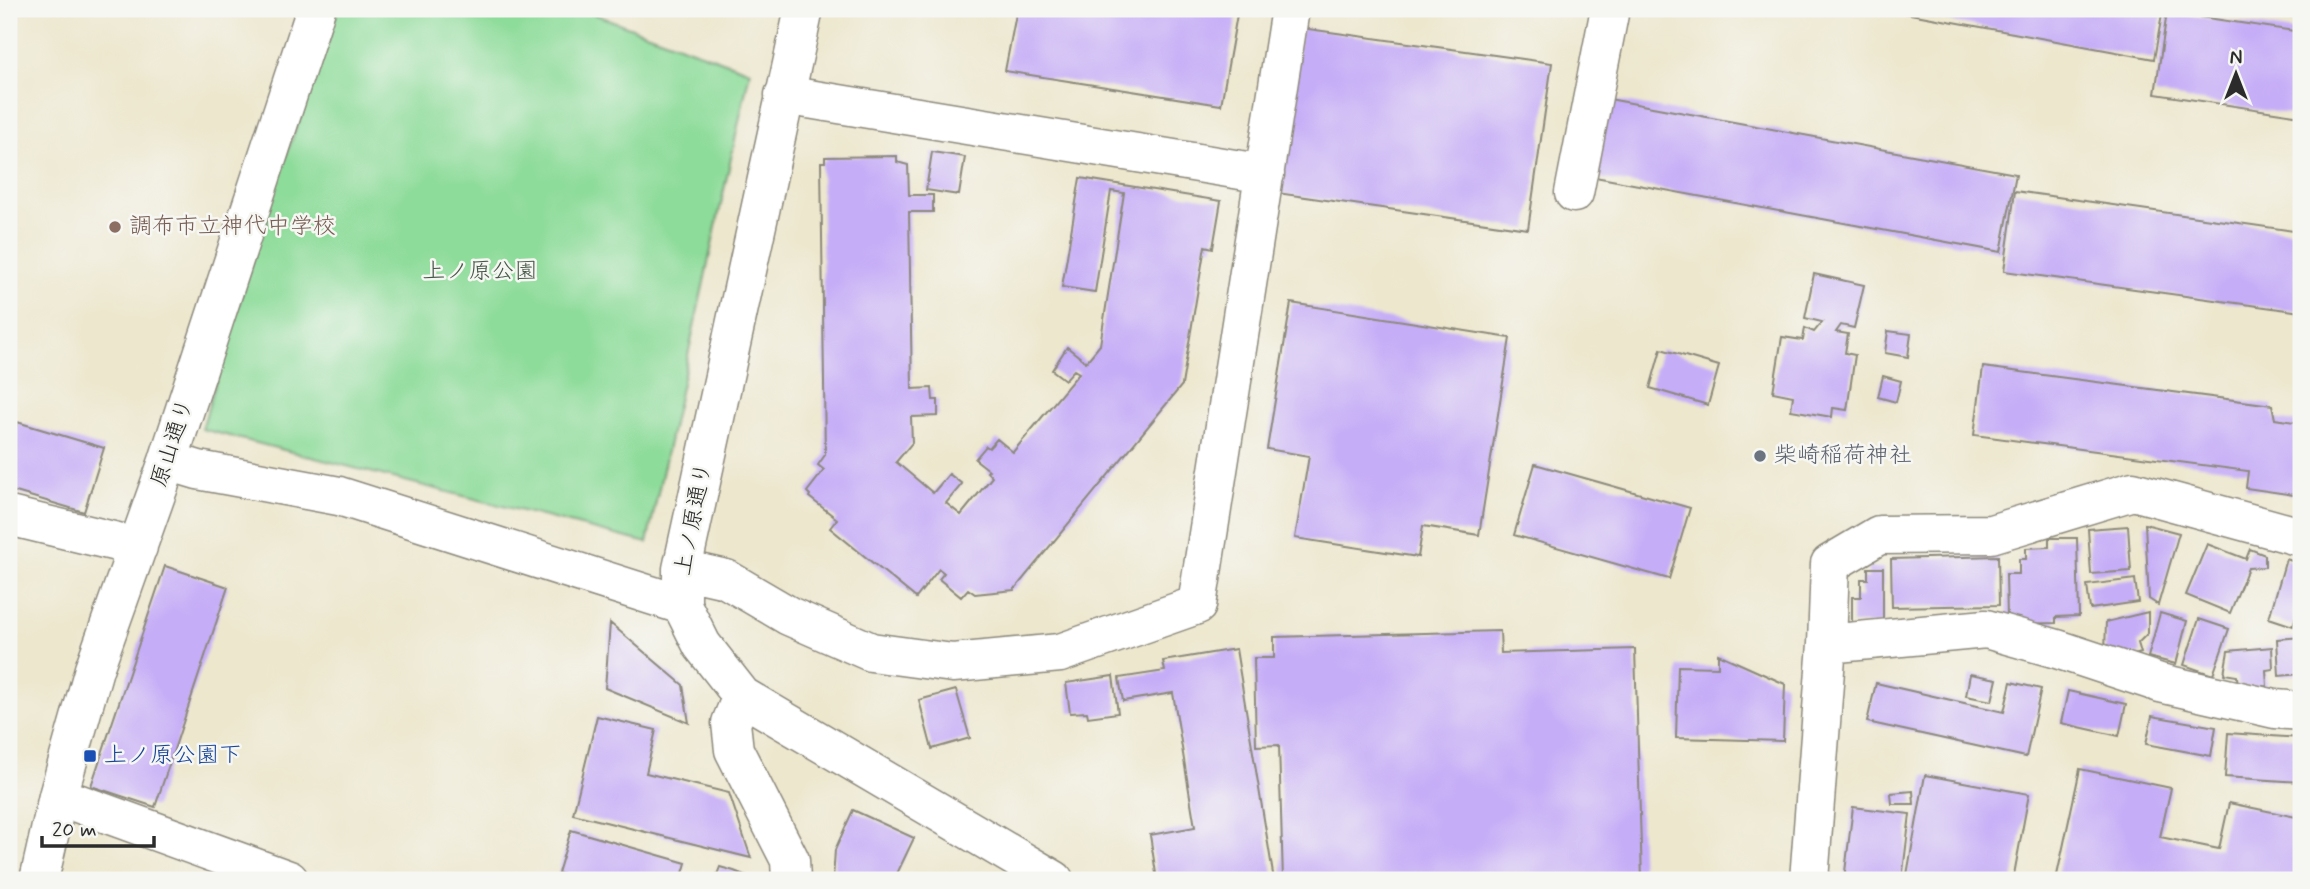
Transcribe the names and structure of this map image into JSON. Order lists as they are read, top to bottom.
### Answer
{
  "streets": {
    "street": ["原山通り", "上ノ原通り"]
  },
  "parks": ["上ノ原公園"],
  "places": {
    "other": ["調布市立神代中学校", "柴崎稲荷神社"],
    "transit": ["上ノ原公園下"]
  },
  "scale_bar": "20 m",
  "north": "top"
}
